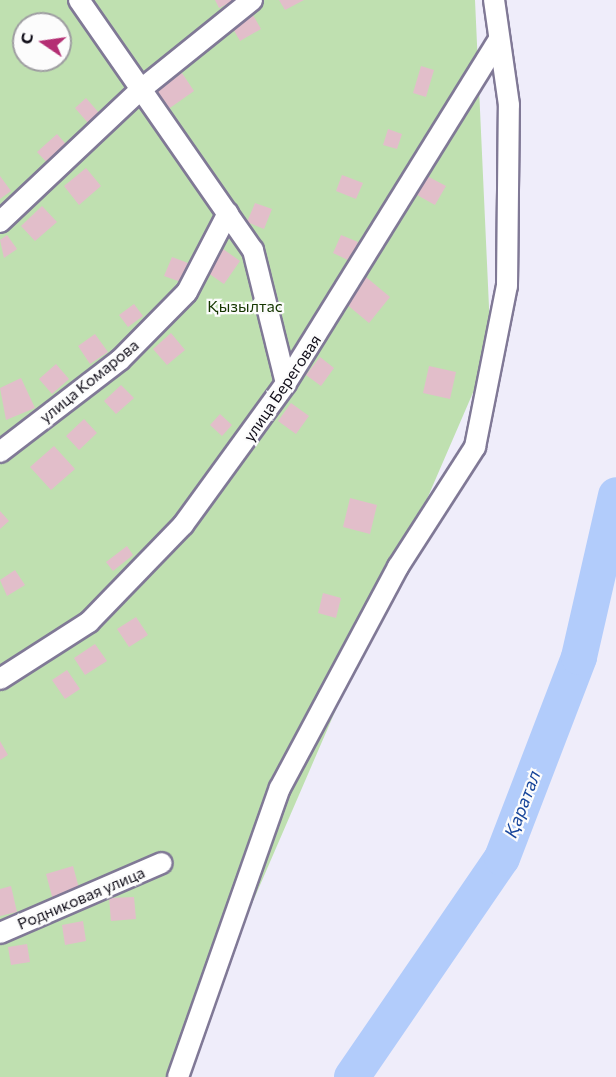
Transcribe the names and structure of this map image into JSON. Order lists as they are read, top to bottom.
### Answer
{
  "streets": {
    "street": ["улица Комарова", "улица Береговая", "Родниковая улица"]
  },
  "water": ["Қаратал"],
  "parks": ["Қызылтас"],
  "north": "left"
}
